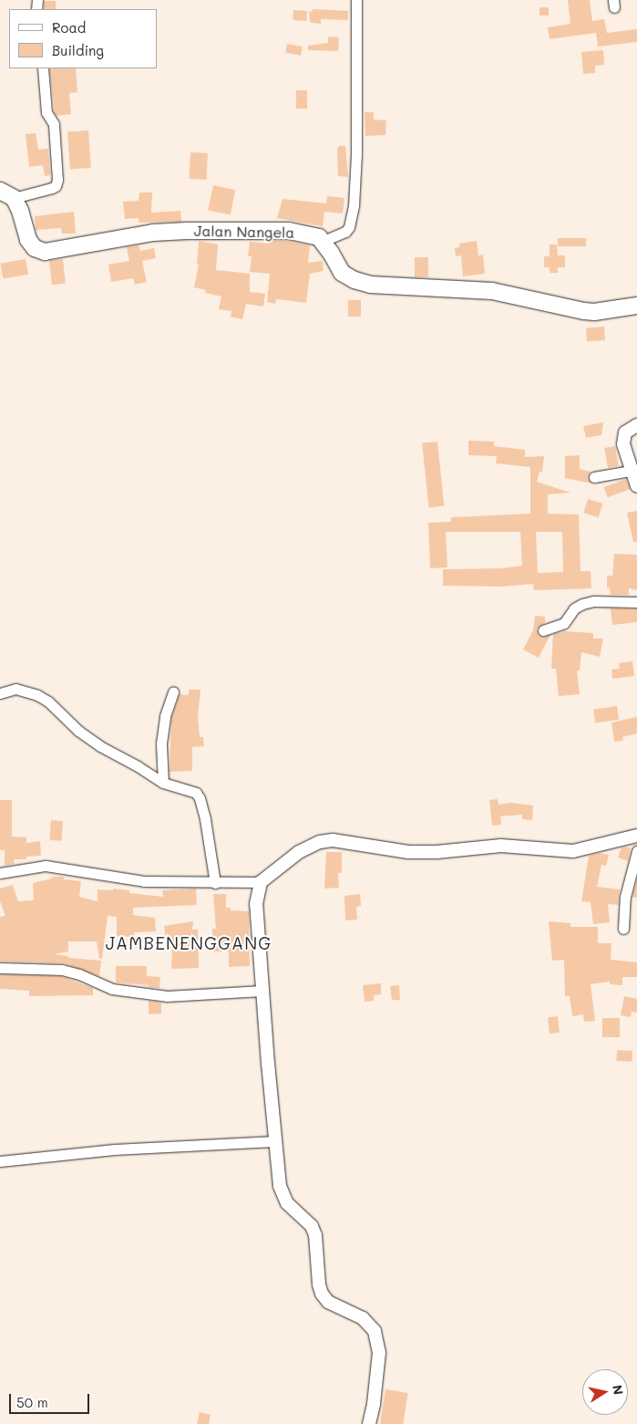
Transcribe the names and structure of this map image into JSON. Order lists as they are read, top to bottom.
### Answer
{
  "streets": {
    "main road": ["Jalan Nangela"]
  },
  "districts": ["JAMBENENGGANG"],
  "legend": ["Road", "Building"],
  "scale_bar": "50 m",
  "north": "right"
}
